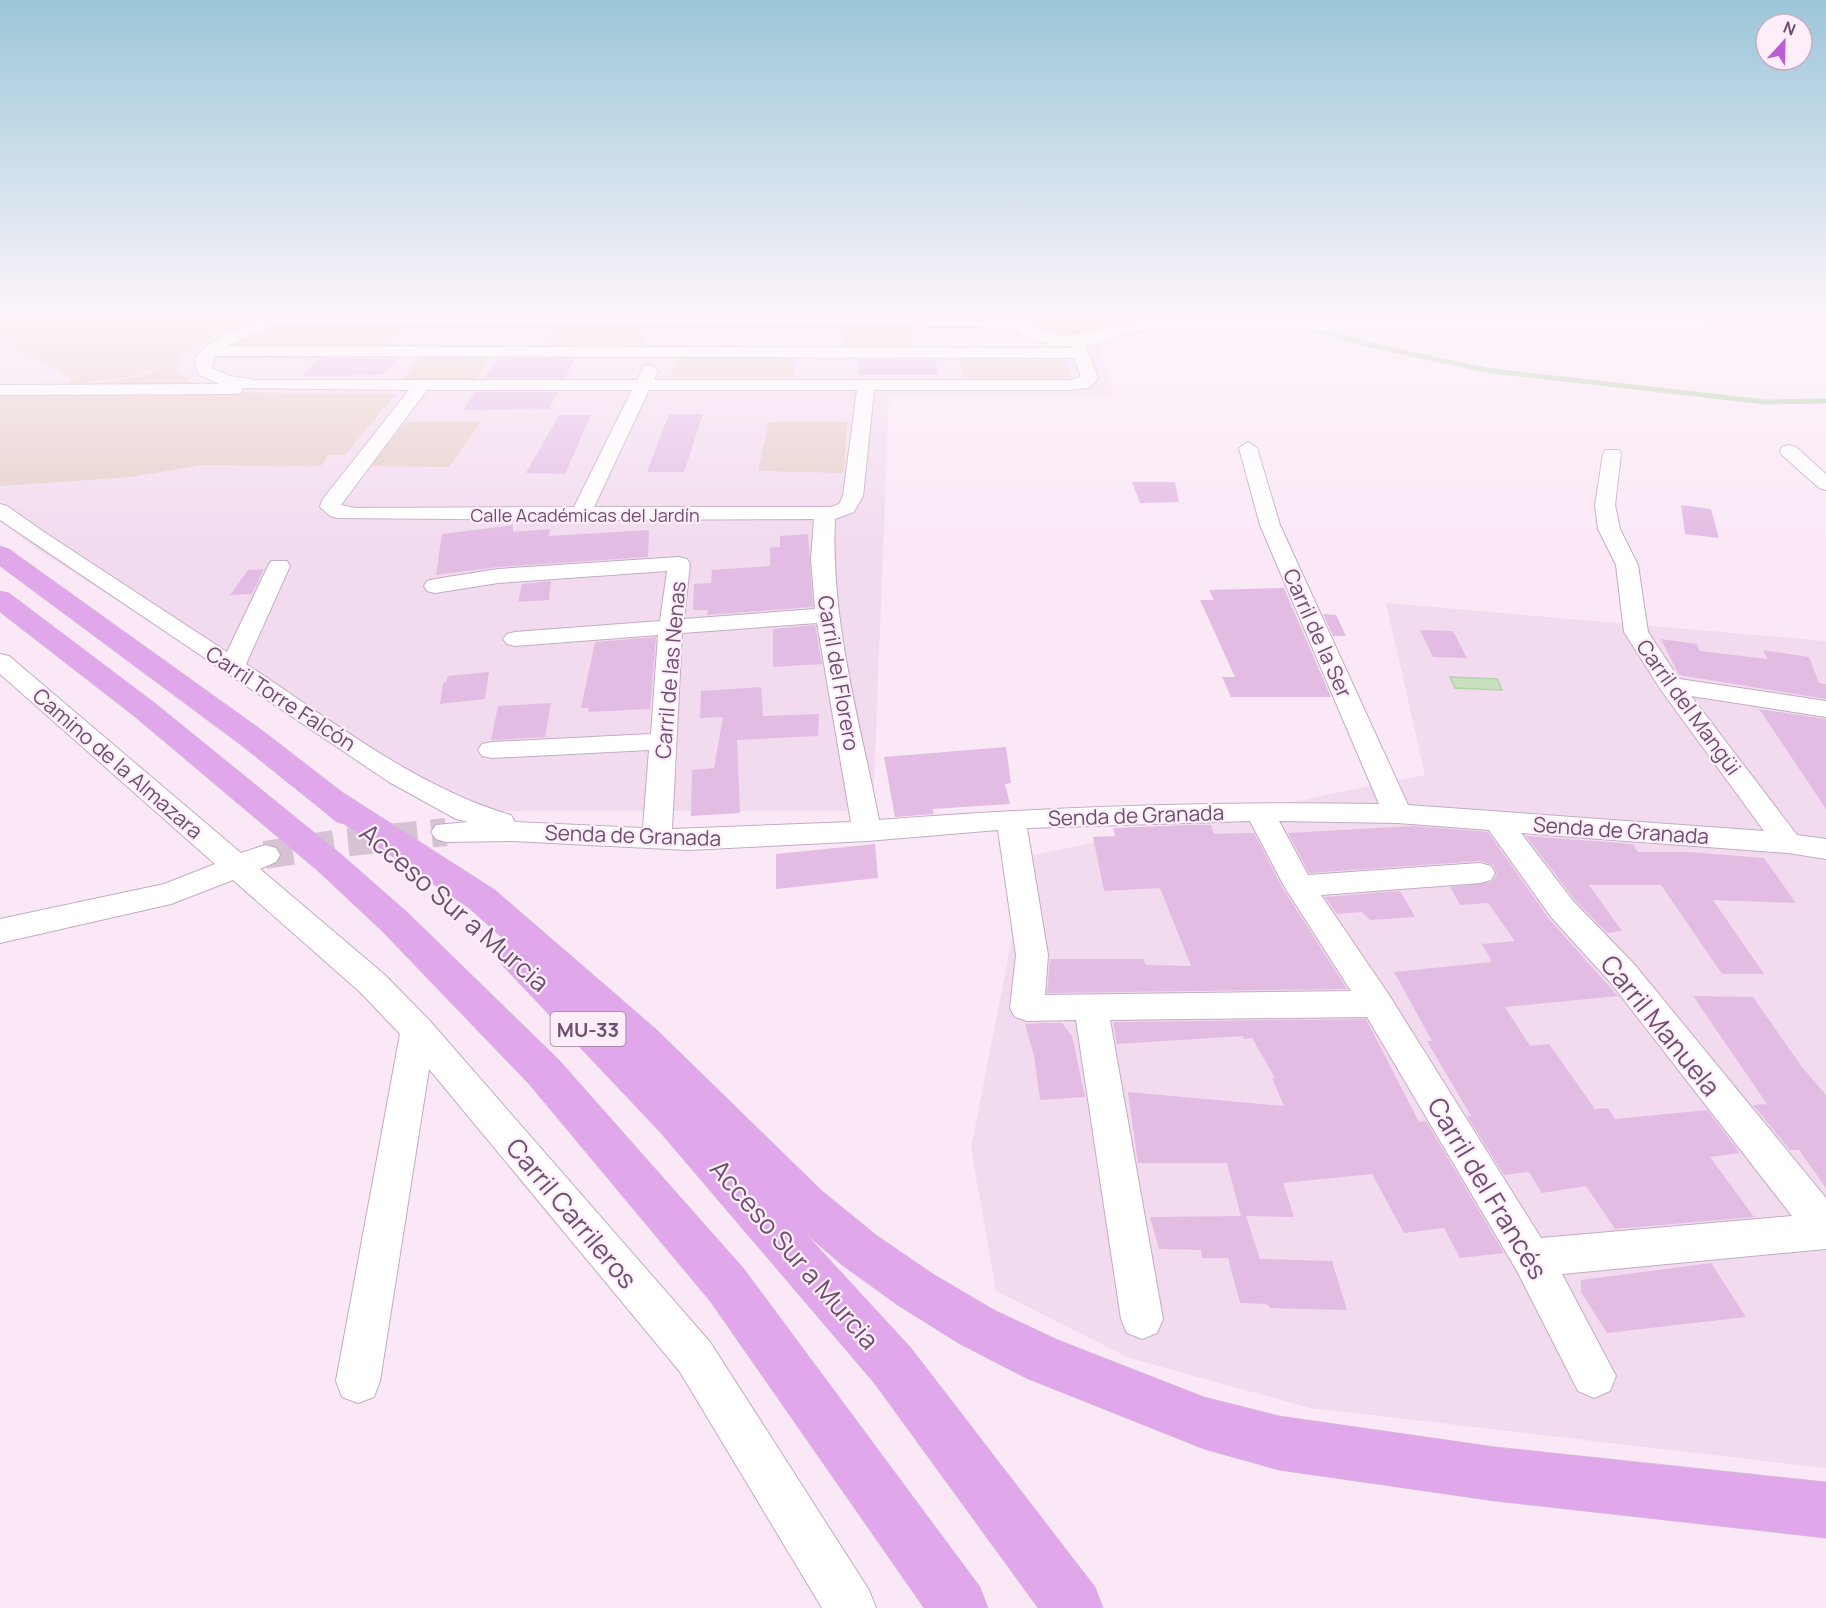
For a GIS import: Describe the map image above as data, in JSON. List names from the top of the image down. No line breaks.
{"streets":{"highway":["Acceso Sur a Murcia","MU-33"],"street":["Calle Académicas del Jardín","Carril de la Ser","Carril de las Nenas","Carril del Florero","Carril Torre Falcón","Carril del Mangüi","Camino de la Almazara","Senda de Granada","Carril Manuela","Carril del Francés","Carril Carrileros"]},"crossings":[["Calle Académicas del Jardín","Carril del Florero"],["Carril de la Ser","Senda de Granada"],["Carril de las Nenas","Senda de Granada"],["Carril del Florero","Senda de Granada"],["Carril Torre Falcón","Senda de Granada"],["Carril del Mangüi","Senda de Granada"],["Camino de la Almazara","Carril Carrileros"],["Senda de Granada","Carril Manuela"],["Senda de Granada","Carril del Francés"]],"north":"top"}
